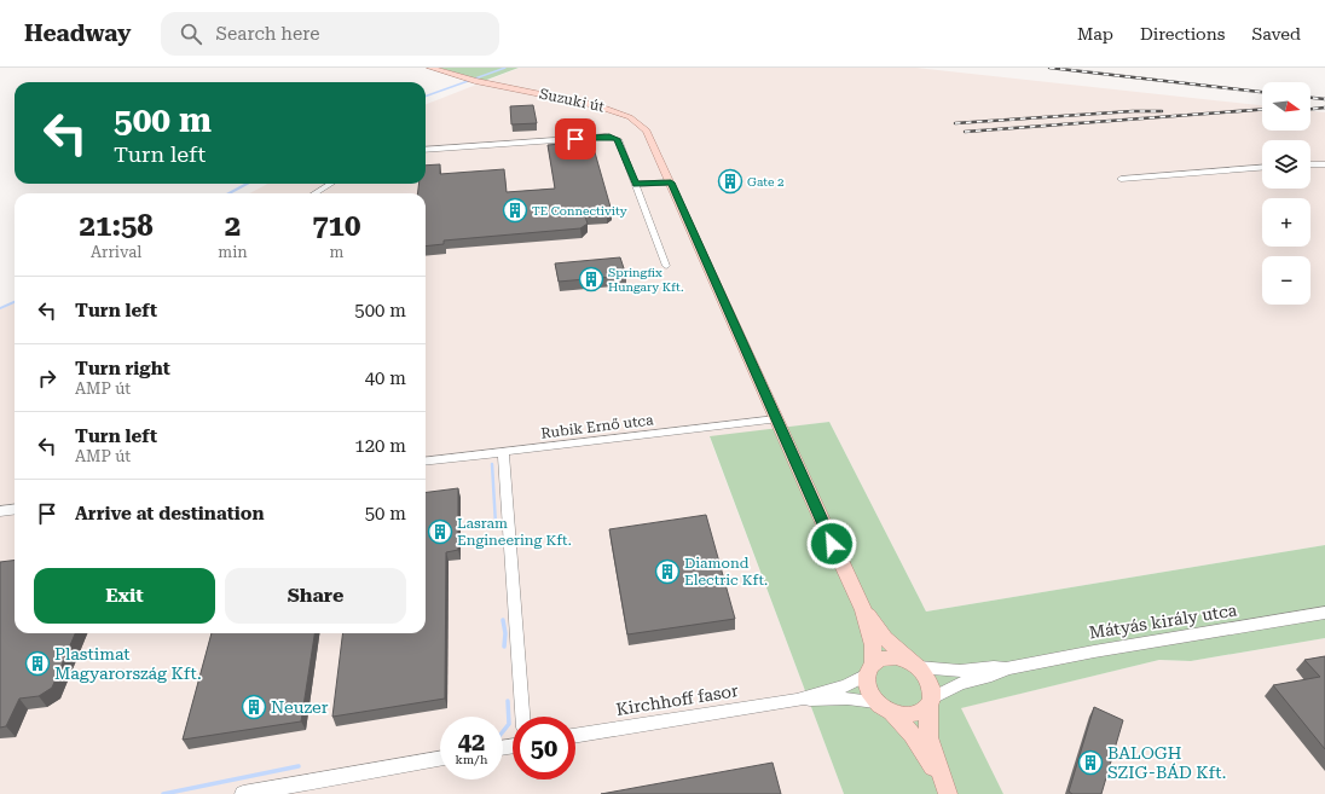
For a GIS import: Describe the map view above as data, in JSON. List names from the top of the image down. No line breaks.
{"streets":{"main road":["Suzuki út"],"street":["Rubik Ernő utca","Mátyás király utca","Kirchhoff fasor"]},"crossings":[["Suzuki út","Rubik Ernő utca"],["Mátyás király utca","Kirchhoff fasor"]],"places":{"building":["Gate 2","TE Connectivity","Springfix Hungary Kft.","Lasram Engineering Kft.","Diamond Electric Kft.","Plastimat Magyarország Kft.","Neuzer","BALOGH SZIG-BÁD Kft."]},"north":"right","page":{"header":"Headway","search":"Search here","nav":["Map","Directions","Saved"],"map_buttons":["+","−"],"turn":["500 m","Turn left"],"eta":["21:58","Arrival","2","min","710","m"],"list":[{"name":"Turn left","value":"500 m"},{"name":"Turn right","note":"AMP út","value":"40 m"},{"name":"Turn left","note":"AMP út","value":"120 m"},{"name":"Arrive at destination","value":"50 m"}],"buttons":["Exit","Share"],"speed":"42 km/h","limit":"50"}}
